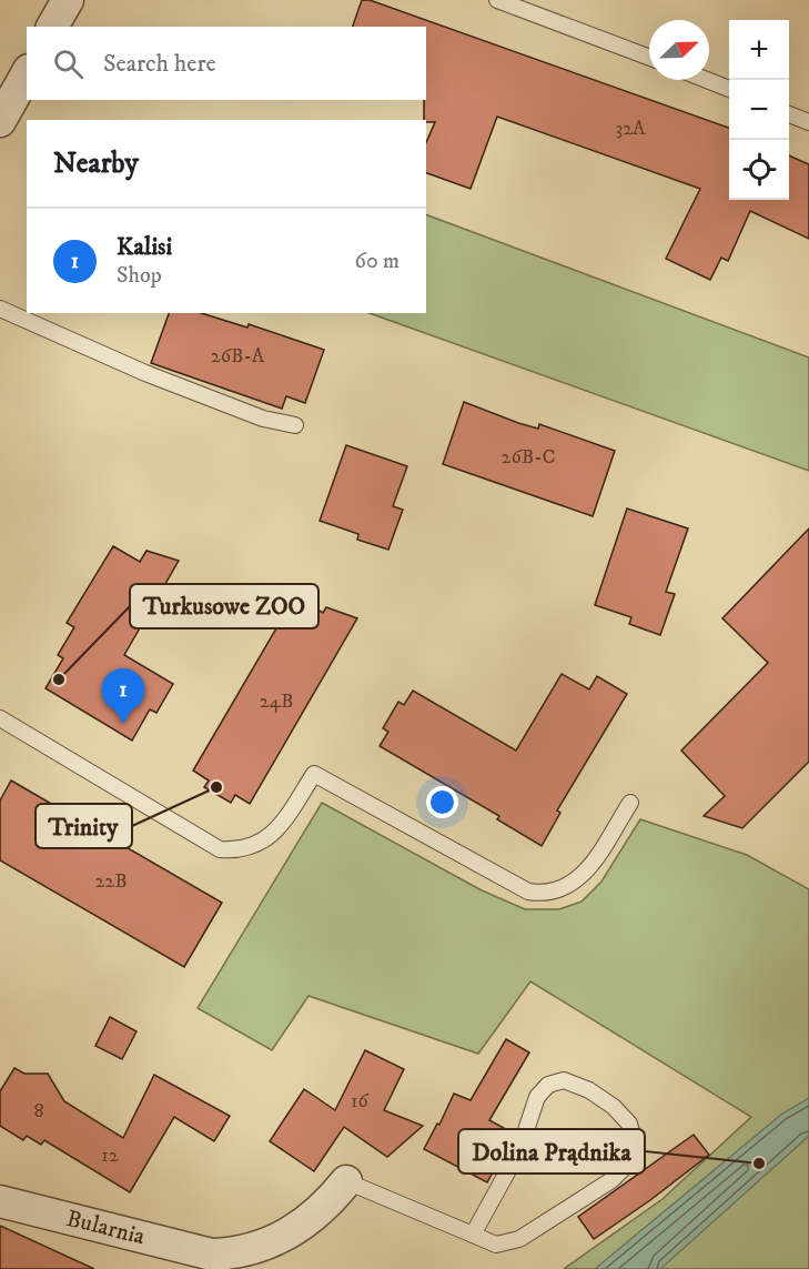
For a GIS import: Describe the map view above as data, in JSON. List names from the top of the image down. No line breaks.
{"streets":{"street":["Bularnia"]},"places":["Turkusowe ZOO","Trinity","Dolina Prądnika"],"house_numbers":["32A","26B-A","26B-C","24B","22B","16","8","12"],"north":"top right","page":{"map_buttons":["+","−"],"search":"Search here","heading":"Nearby","list":[{"mark":"1","name":"Kalisi","note":"Shop","value":"60 m"}],"pins":"1"}}
